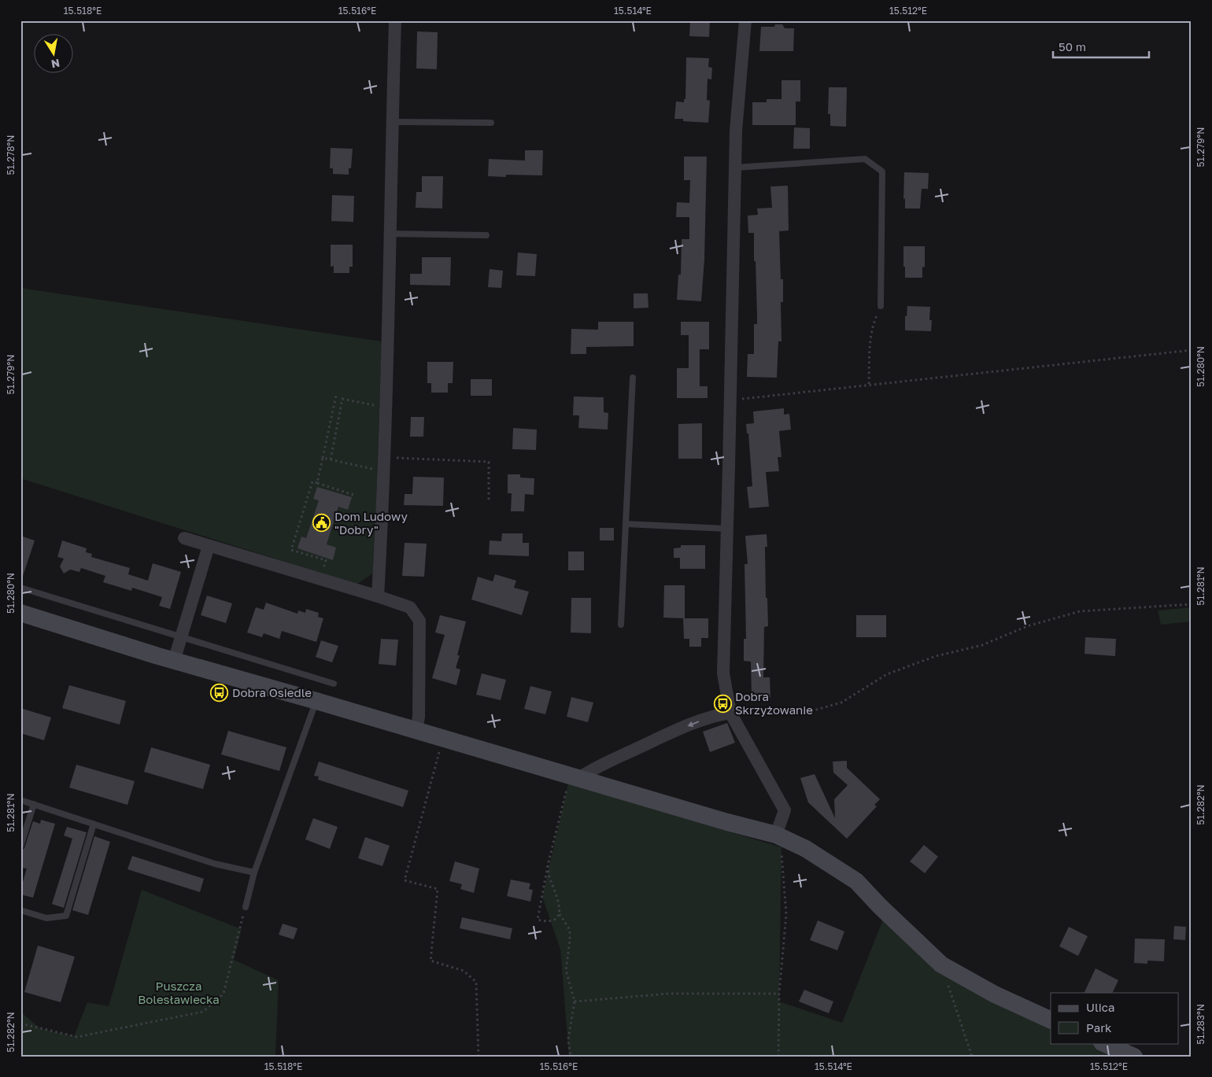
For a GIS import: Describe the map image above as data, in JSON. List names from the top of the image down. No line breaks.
{"parks":["Puszcza Bolesławiecka"],"places":{"public building":["Dom Ludowy \"Dobry\""],"bus stop":["Dobra Osiedle","Dobra Skrzyżowanie"]},"legend":["Ulica","Park"],"scale_bar":"50 m","north":"bottom","coordinates":["15.518°E","15.516°E","15.514°E","15.512°E","51.279°N","51.278°N","51.280°N","51.281°N","51.282°N","51.283°N"]}
